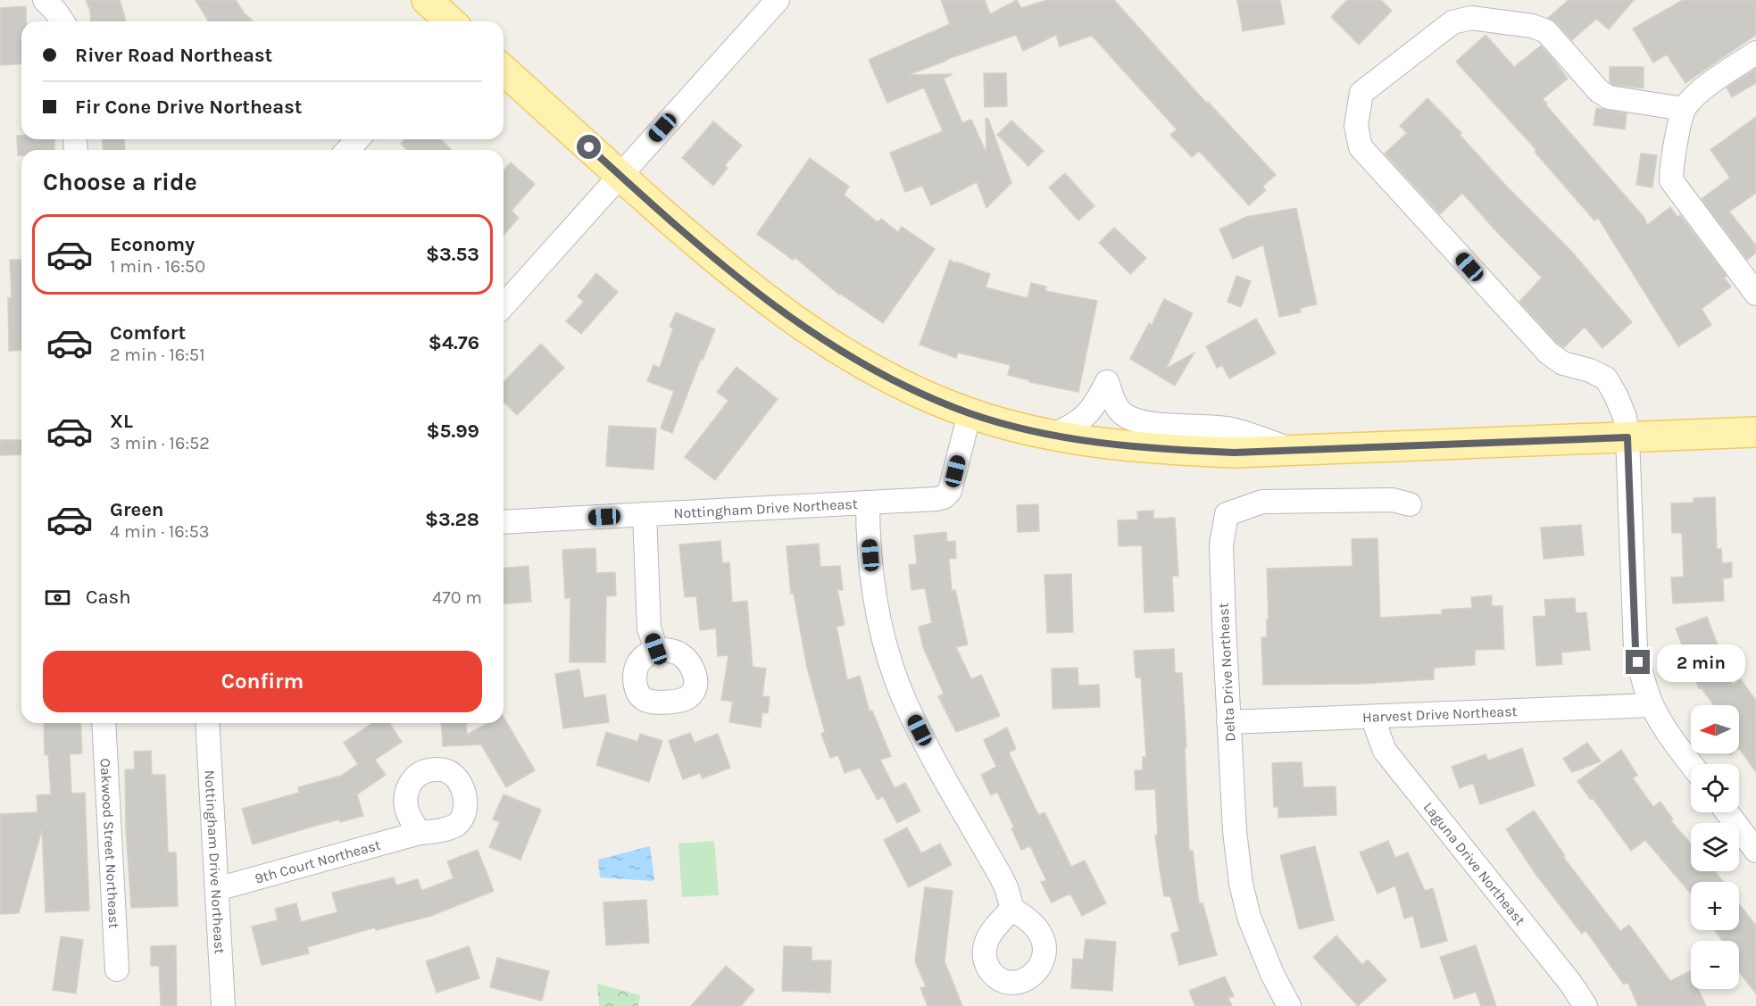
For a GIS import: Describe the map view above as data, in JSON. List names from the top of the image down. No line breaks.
{"streets":{"street":["Nottingham Drive Northeast","Delta Drive Northeast","Harvest Drive Northeast","Oakwood Street Northeast","9th Court Northeast","Laguna Drive Northeast"]},"crossings":[["Nottingham Drive Northeast","9th Court Northeast"],["Delta Drive Northeast","Harvest Drive Northeast"],["Harvest Drive Northeast","Laguna Drive Northeast"]],"north":"left","page":{"banner":["River Road Northeast","Fir Cone Drive Northeast"],"heading":"Choose a ride","list":[{"name":"Economy","note":"1 min · 16:50","value":"$3.53"},{"name":"Comfort","note":"2 min · 16:51","value":"$4.76"},{"name":"XL","note":"3 min · 16:52","value":"$5.99"},{"name":"Green","note":"4 min · 16:53","value":"$3.28"}],"pay":["Cash","470 m"],"buttons":"Confirm","bubble":"2 min","map_buttons":["+","−"]}}
